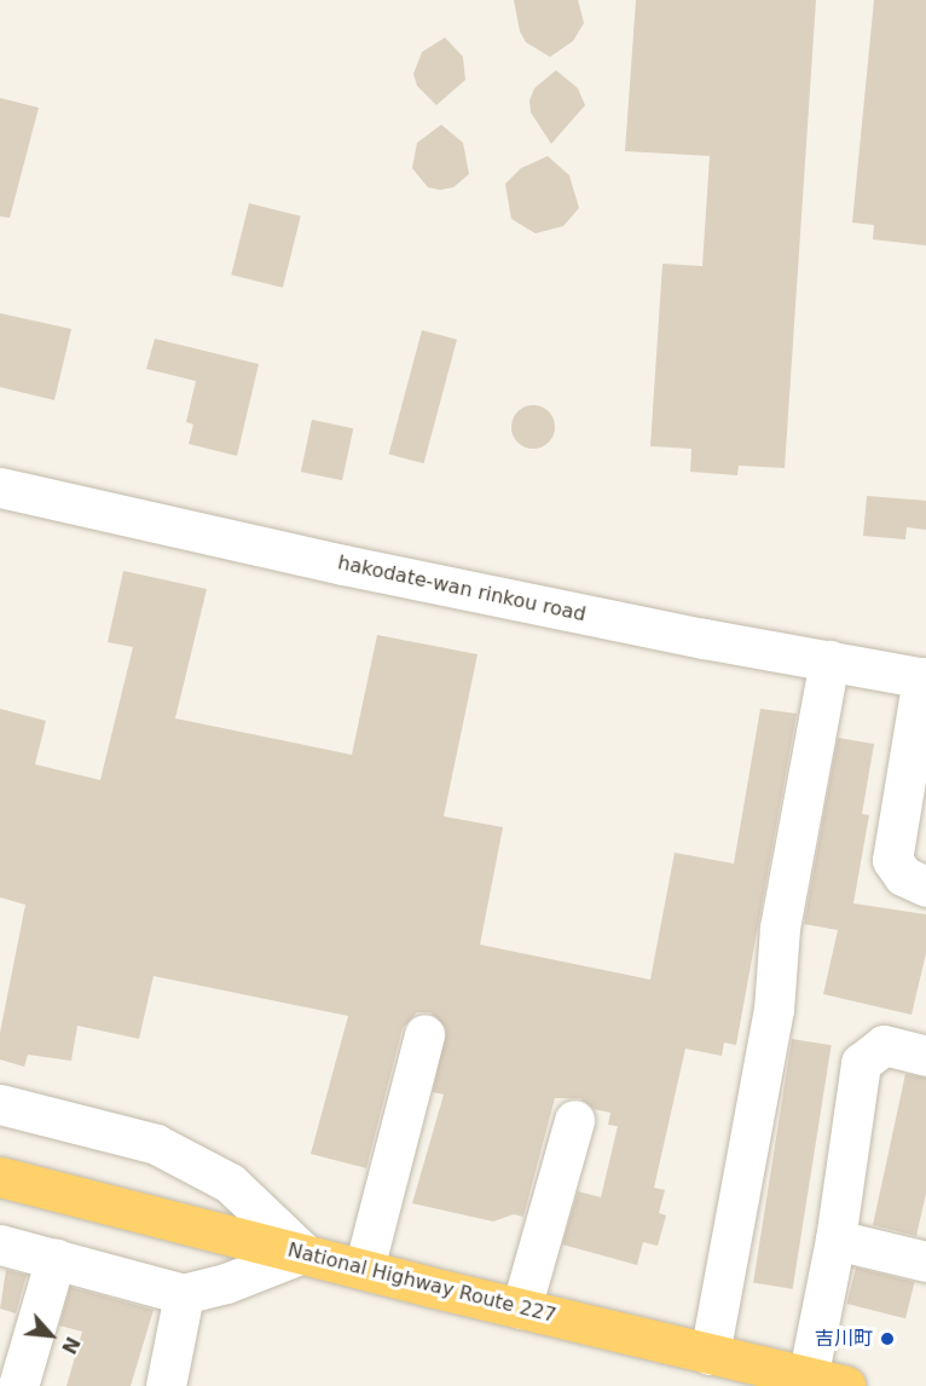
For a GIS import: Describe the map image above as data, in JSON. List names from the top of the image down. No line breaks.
{"streets":{"highway":["National Highway Route 227"],"street":["hakodate-wan rinkou road"]},"places":["吉川町"],"north":"bottom right"}
